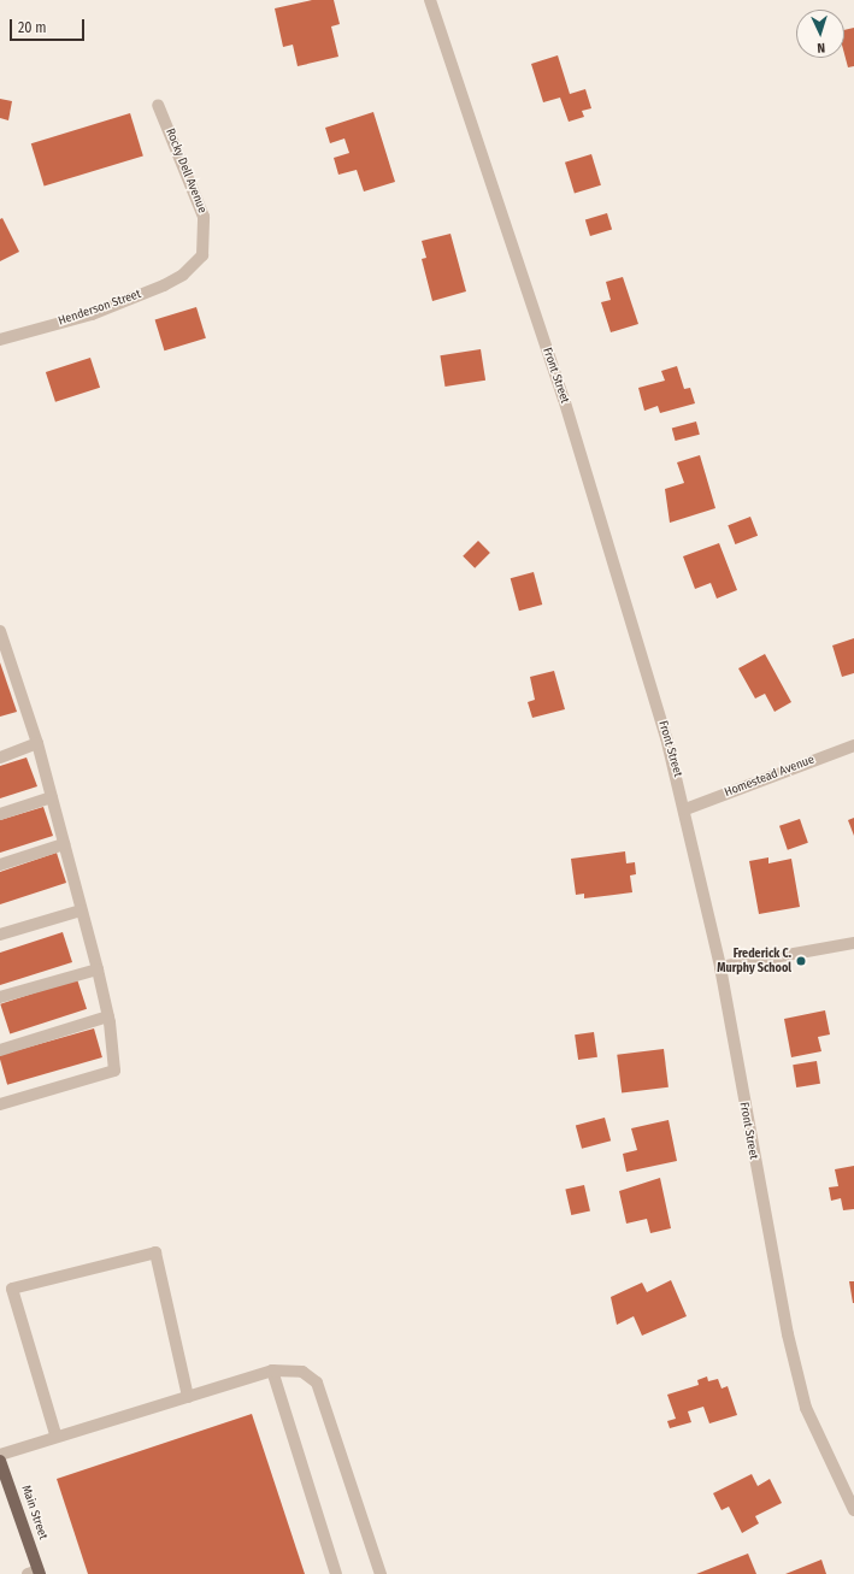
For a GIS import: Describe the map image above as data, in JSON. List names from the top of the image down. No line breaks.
{"streets":{"main road":["Main Street"],"street":["Rocky Dell Avenue","Henderson Street","Front Street","Homestead Avenue"]},"crossings":[["Rocky Dell Avenue","Henderson Street"],["Front Street","Homestead Avenue"]],"places":["Frederick C. Murphy School"],"scale_bar":"20 m","north":"bottom"}
